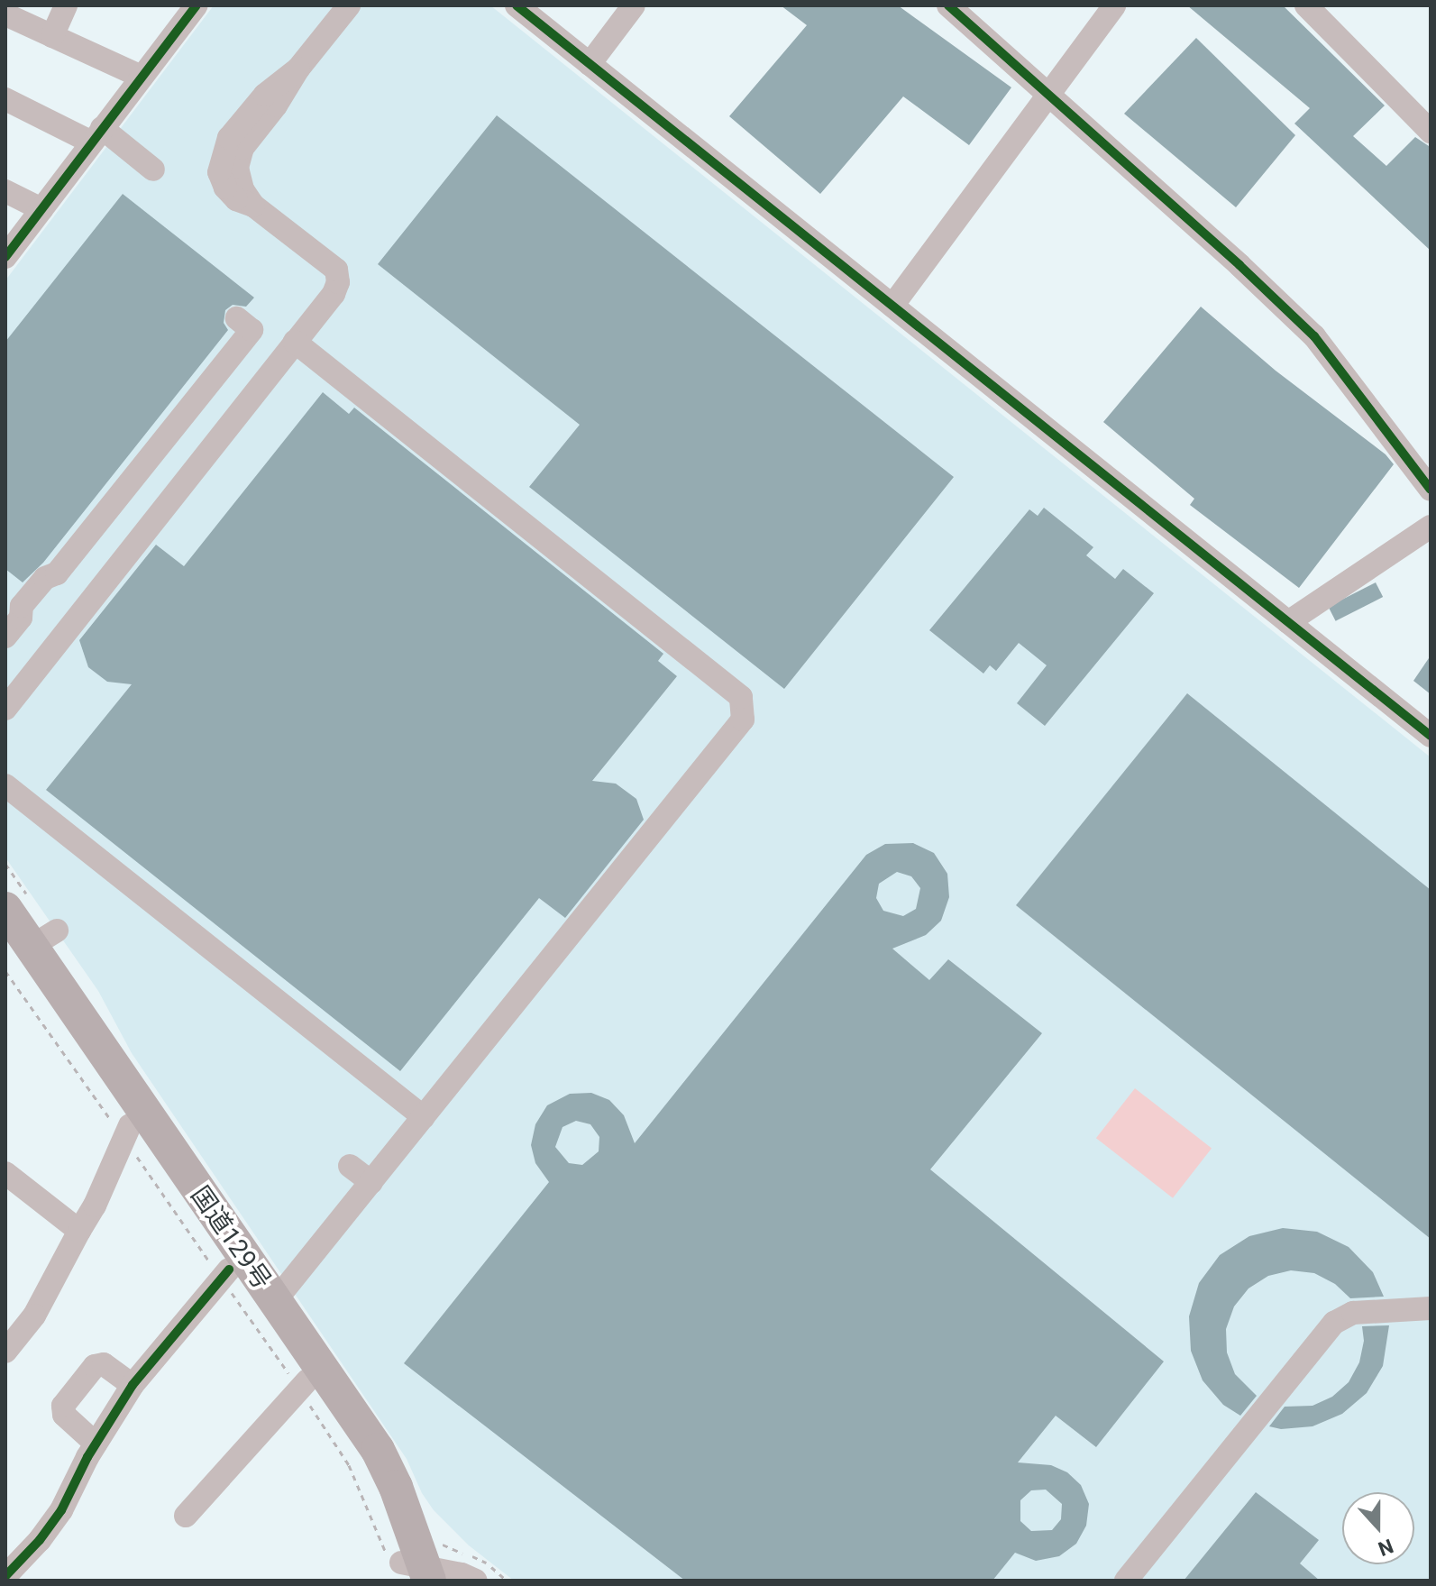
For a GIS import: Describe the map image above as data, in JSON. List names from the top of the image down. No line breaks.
{"streets":{"highway":["国道129号"]},"north":"bottom"}
